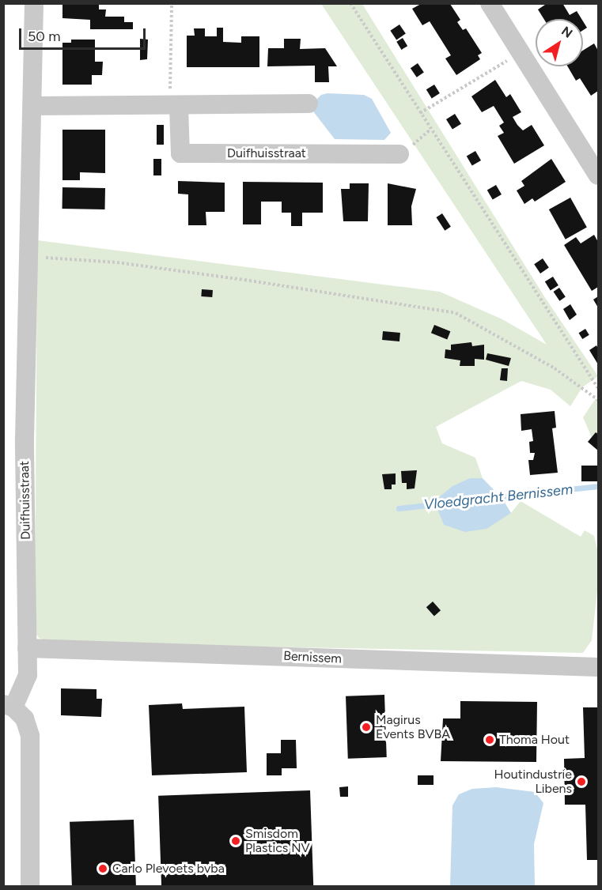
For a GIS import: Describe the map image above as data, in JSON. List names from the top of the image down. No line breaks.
{"streets":{"street":["Duifhuisstraat","Bernissem"]},"crossings":[["Duifhuisstraat","Bernissem"]],"water":["Vloedgracht Bernissem"],"places":["Magirus Events BVBA","Thoma Hout","Houtindustrie Libens","Smisdom Plastics NV","Carlo Plevoets bvba"],"scale_bar":"50 m","north":"top right"}
